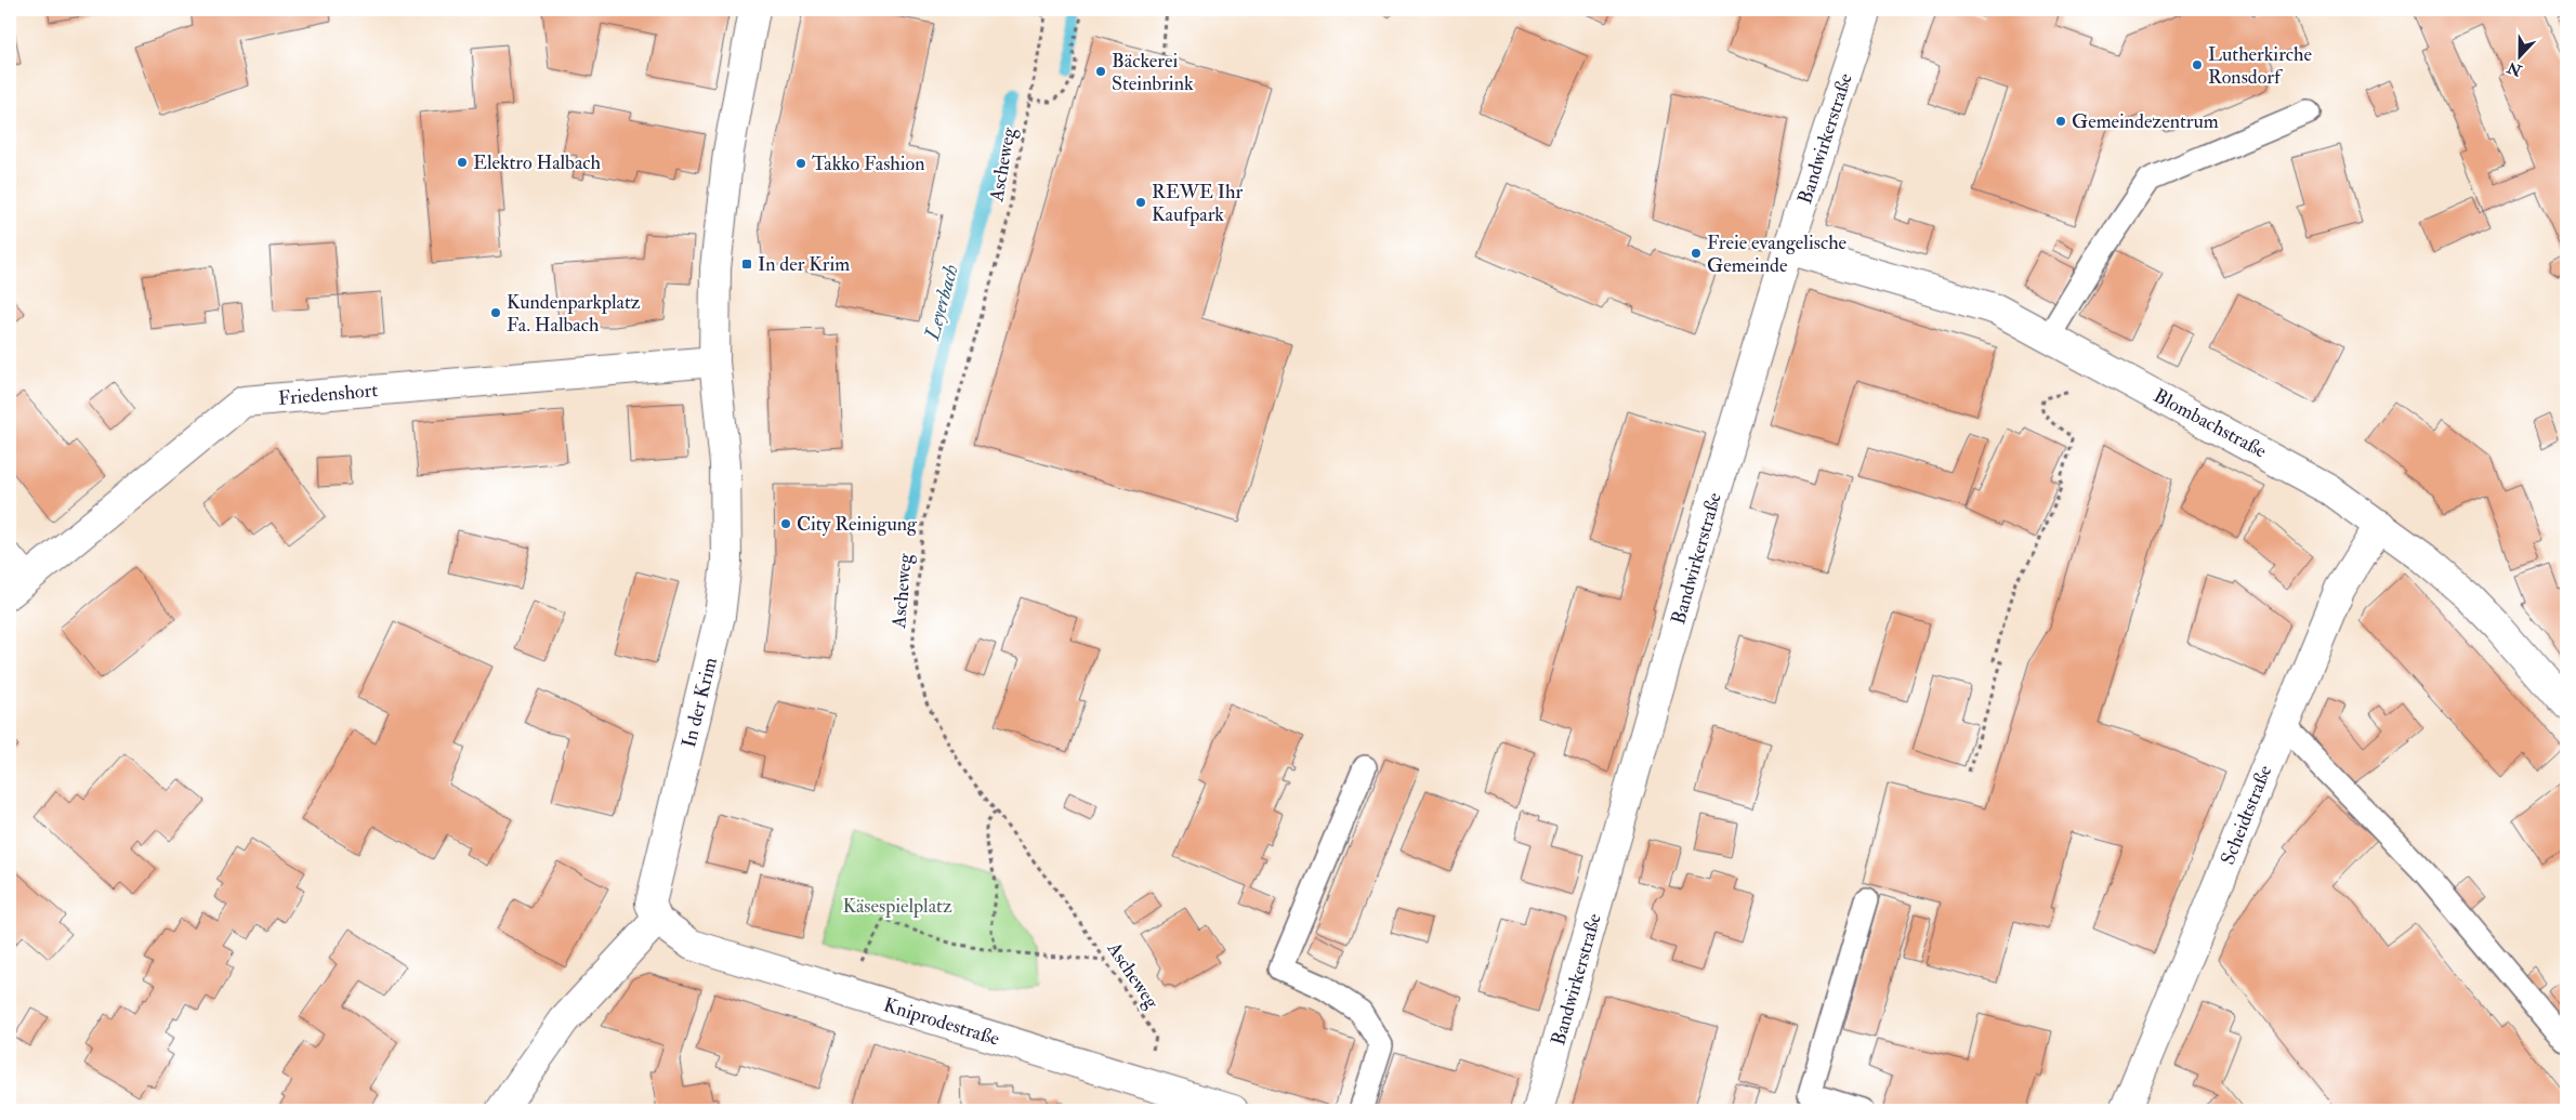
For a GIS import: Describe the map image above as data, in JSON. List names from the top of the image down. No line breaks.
{"streets":{"street":["Bandwirkerstraße","Friedenshort","Blombachstraße","In der Krim","Scheidtstraße","Kniprodestraße"],"path":["Ascheweg"]},"crossings":[["Bandwirkerstraße","Blombachstraße"],["Ascheweg","Kniprodestraße"],["Friedenshort","In der Krim"],["Blombachstraße","Scheidtstraße"],["In der Krim","Kniprodestraße"]],"water":["Leyerbach"],"parks":["Käsespielplatz"],"places":{"other":["Lutherkirche Ronsdorf","Bäckerei Steinbrink","Gemeindezentrum","Elektro Halbach","Takko Fashion","REWE Ihr Kaufpark","Freie evangelische Gemeinde","Kundenparkplatz Fa. Halbach","City Reinigung"],"transit":["In der Krim"]},"north":"bottom"}
